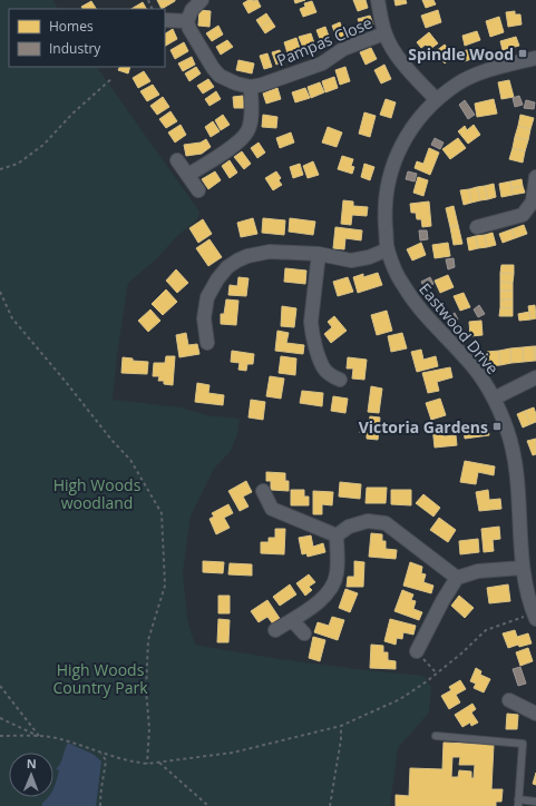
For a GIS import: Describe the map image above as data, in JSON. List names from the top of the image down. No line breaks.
{"streets":{"street":["Pampas Close","Eastwood Drive"]},"parks":["High Woods woodland","High Woods Country Park"],"places":{"transit":["Spindle Wood","Victoria Gardens"]},"legend":["Homes","Industry"],"north":"top"}
